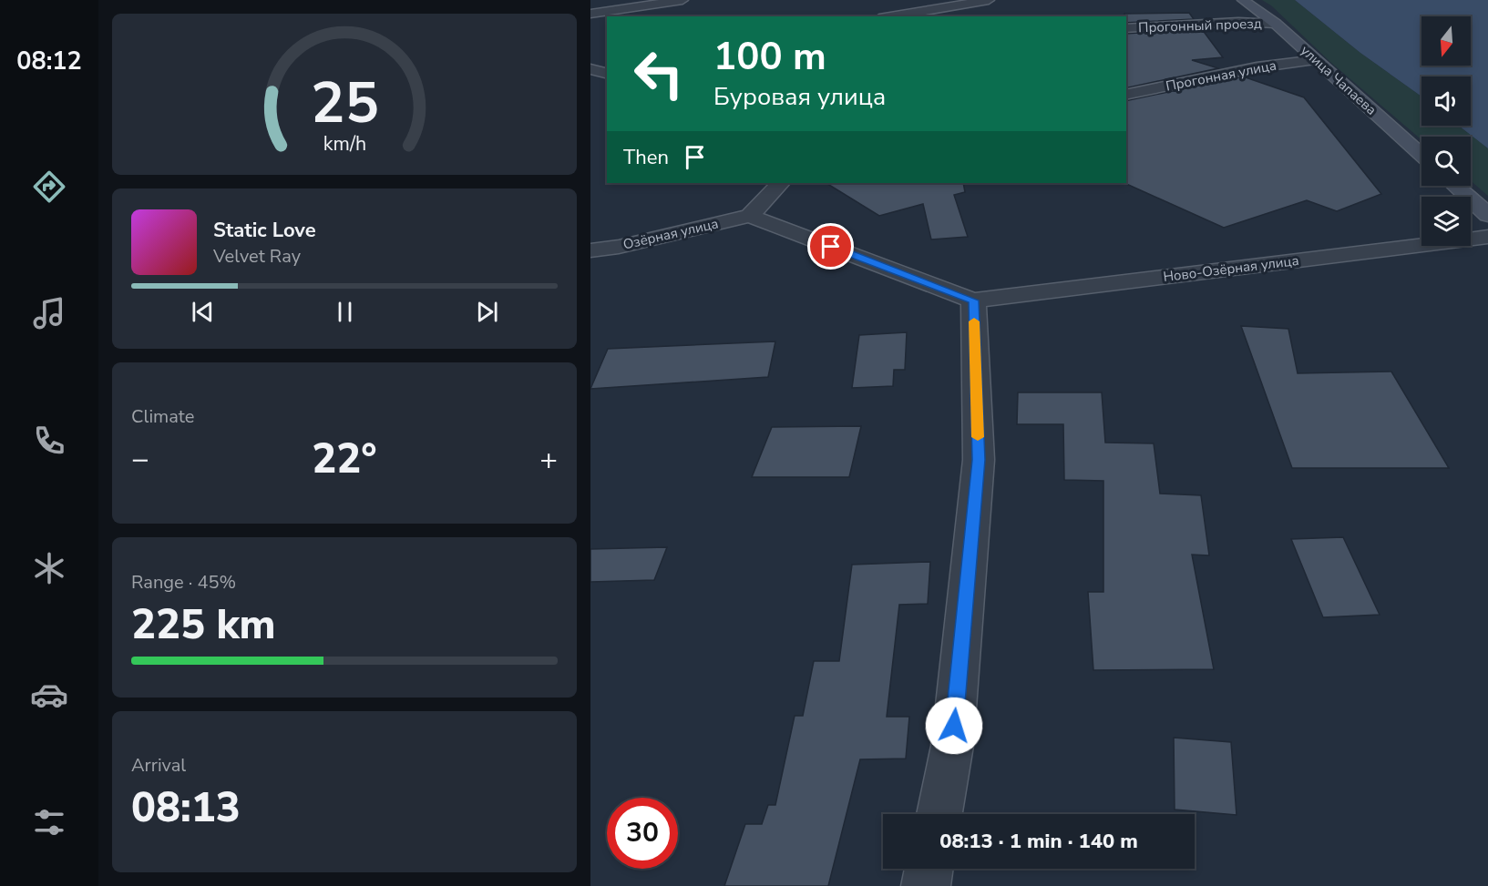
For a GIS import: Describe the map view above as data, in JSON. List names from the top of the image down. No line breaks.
{"streets":{"street":["Прогонный проезд","Прогонная улица","улица Чапаева","Озёрная улица","Ново-Озёрная улица"]},"crossings":[["Прогонный проезд","улица Чапаева"],["Прогонная улица","улица Чапаева"]],"north":"bottom","page":{"tabs":"08:12","turn":["100 m","Буровая улица"],"then":"Then","song":["Static Love","Velvet Ray"],"tile":["Climate",["Range · 45%","225 km"],["Arrival","08:13"]],"heat":["−","22°","+"],"limit":"30","trip":"08:13 · 1 min · 140 m","gauge":["25","km/h"]}}
